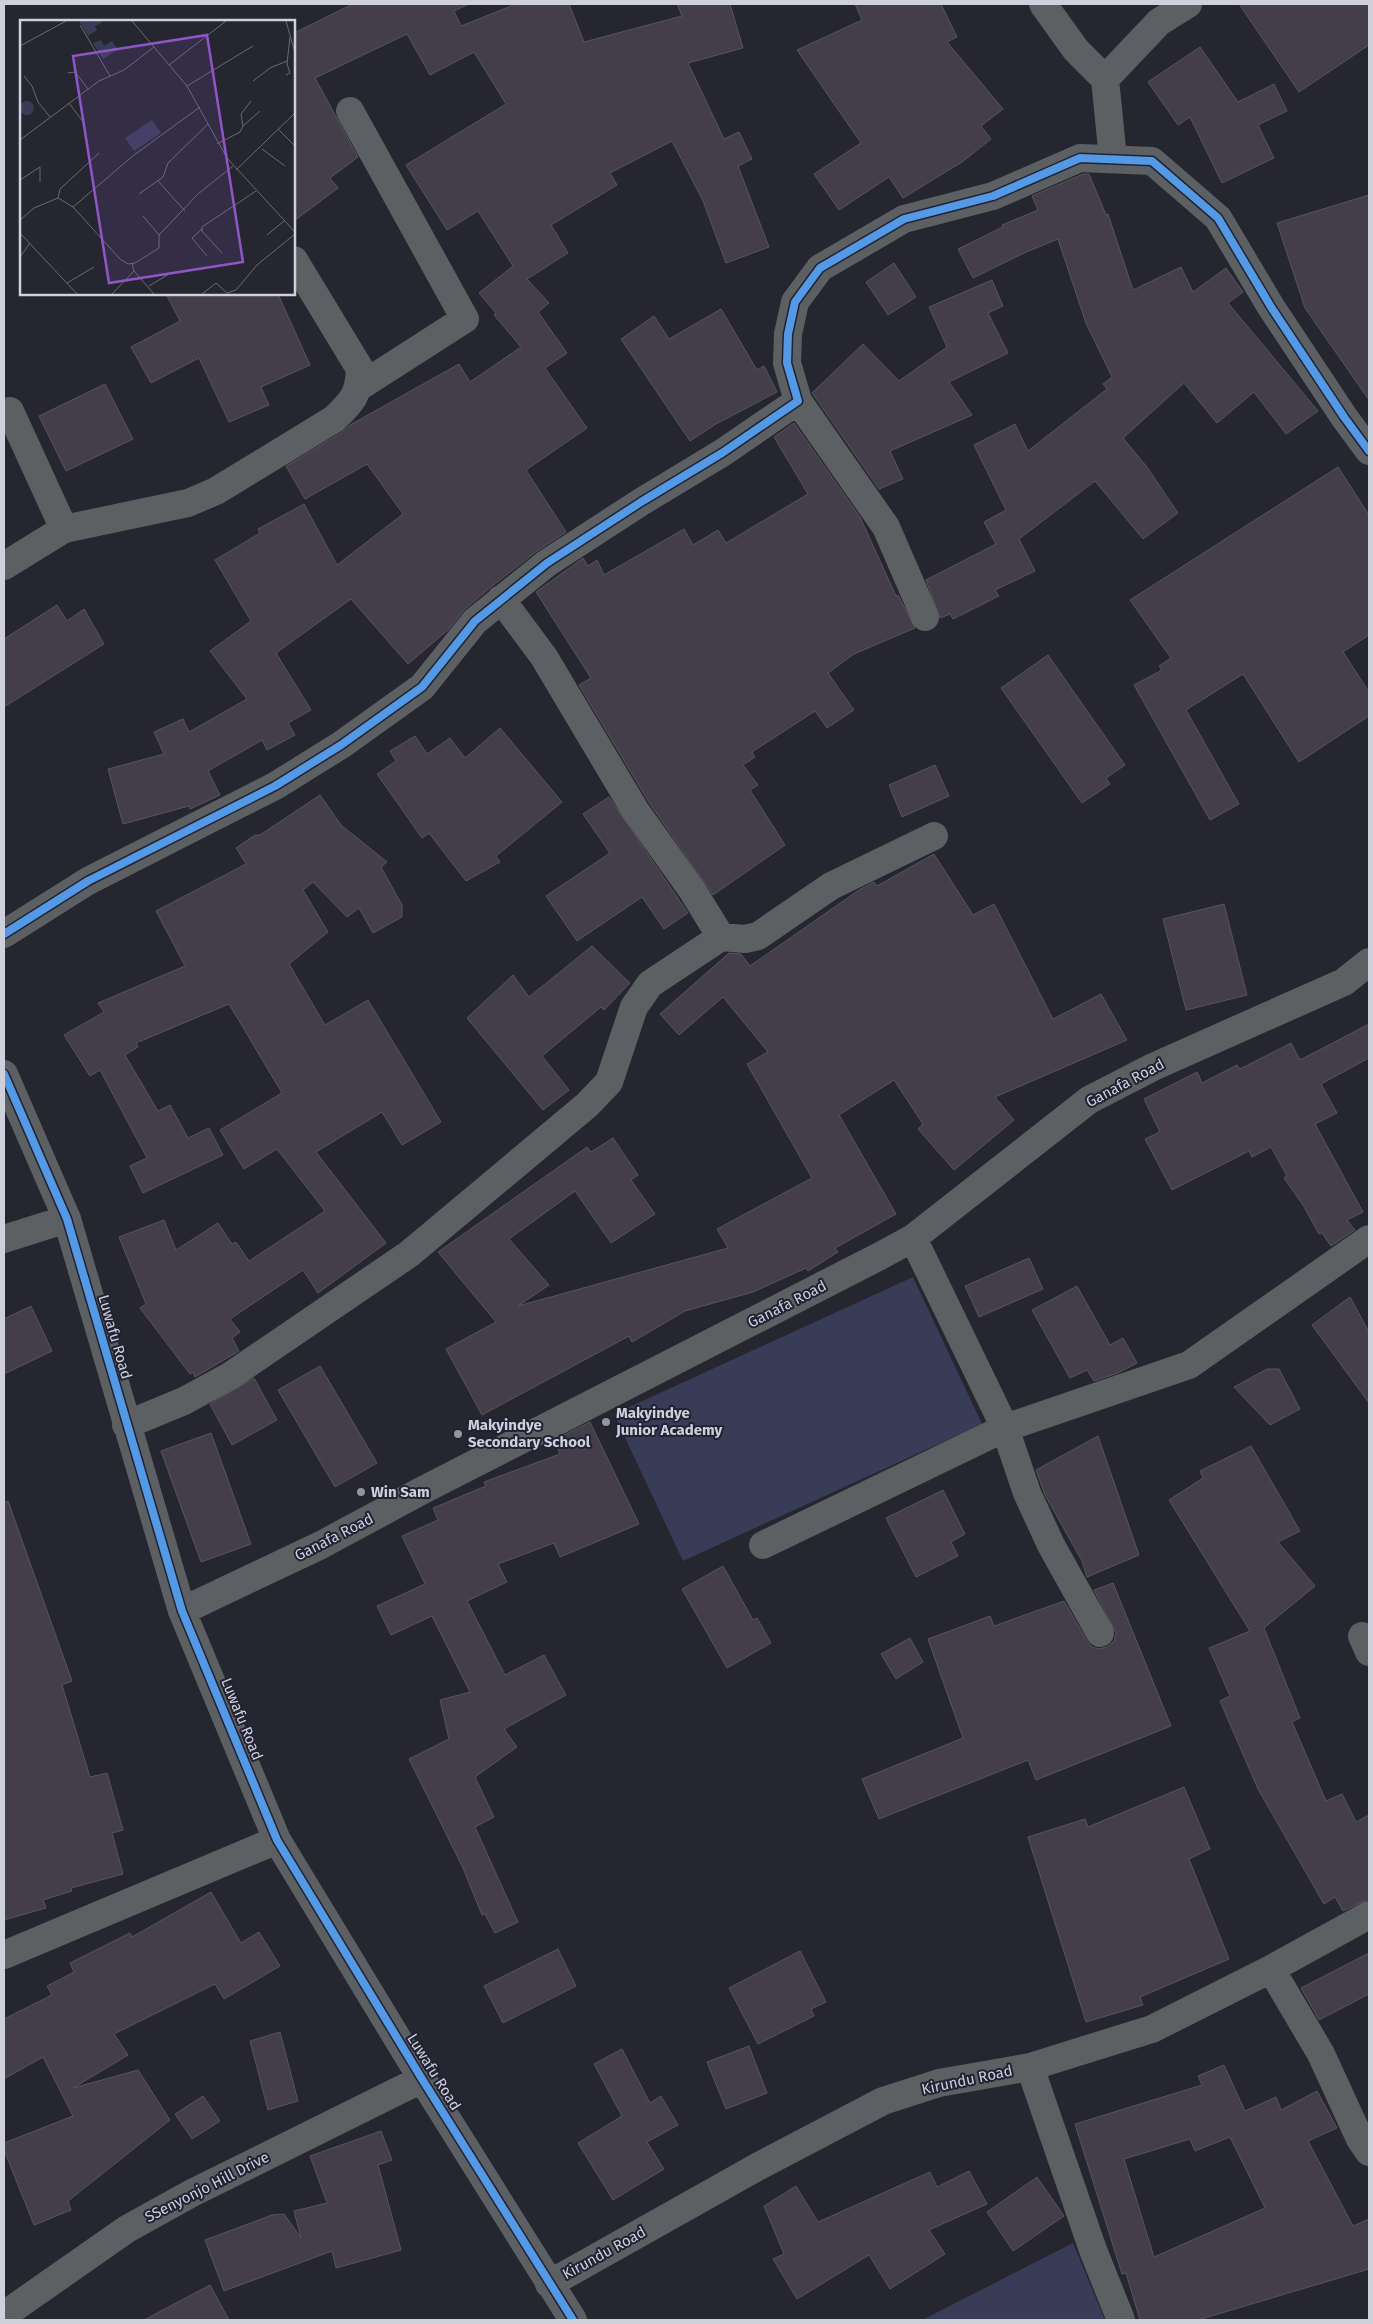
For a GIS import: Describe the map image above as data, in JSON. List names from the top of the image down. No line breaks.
{"streets":{"street":["Ganafa Road","Luwafu Road","Kirundu Road","SSenyonjo Hill Drive"]},"crossings":[["Ganafa Road","Luwafu Road"],["Luwafu Road","Kirundu Road"],["Luwafu Road","SSenyonjo Hill Drive"]],"places":["Makyindye Junior Academy","Makyindye Secondary School","Win Sam"]}
